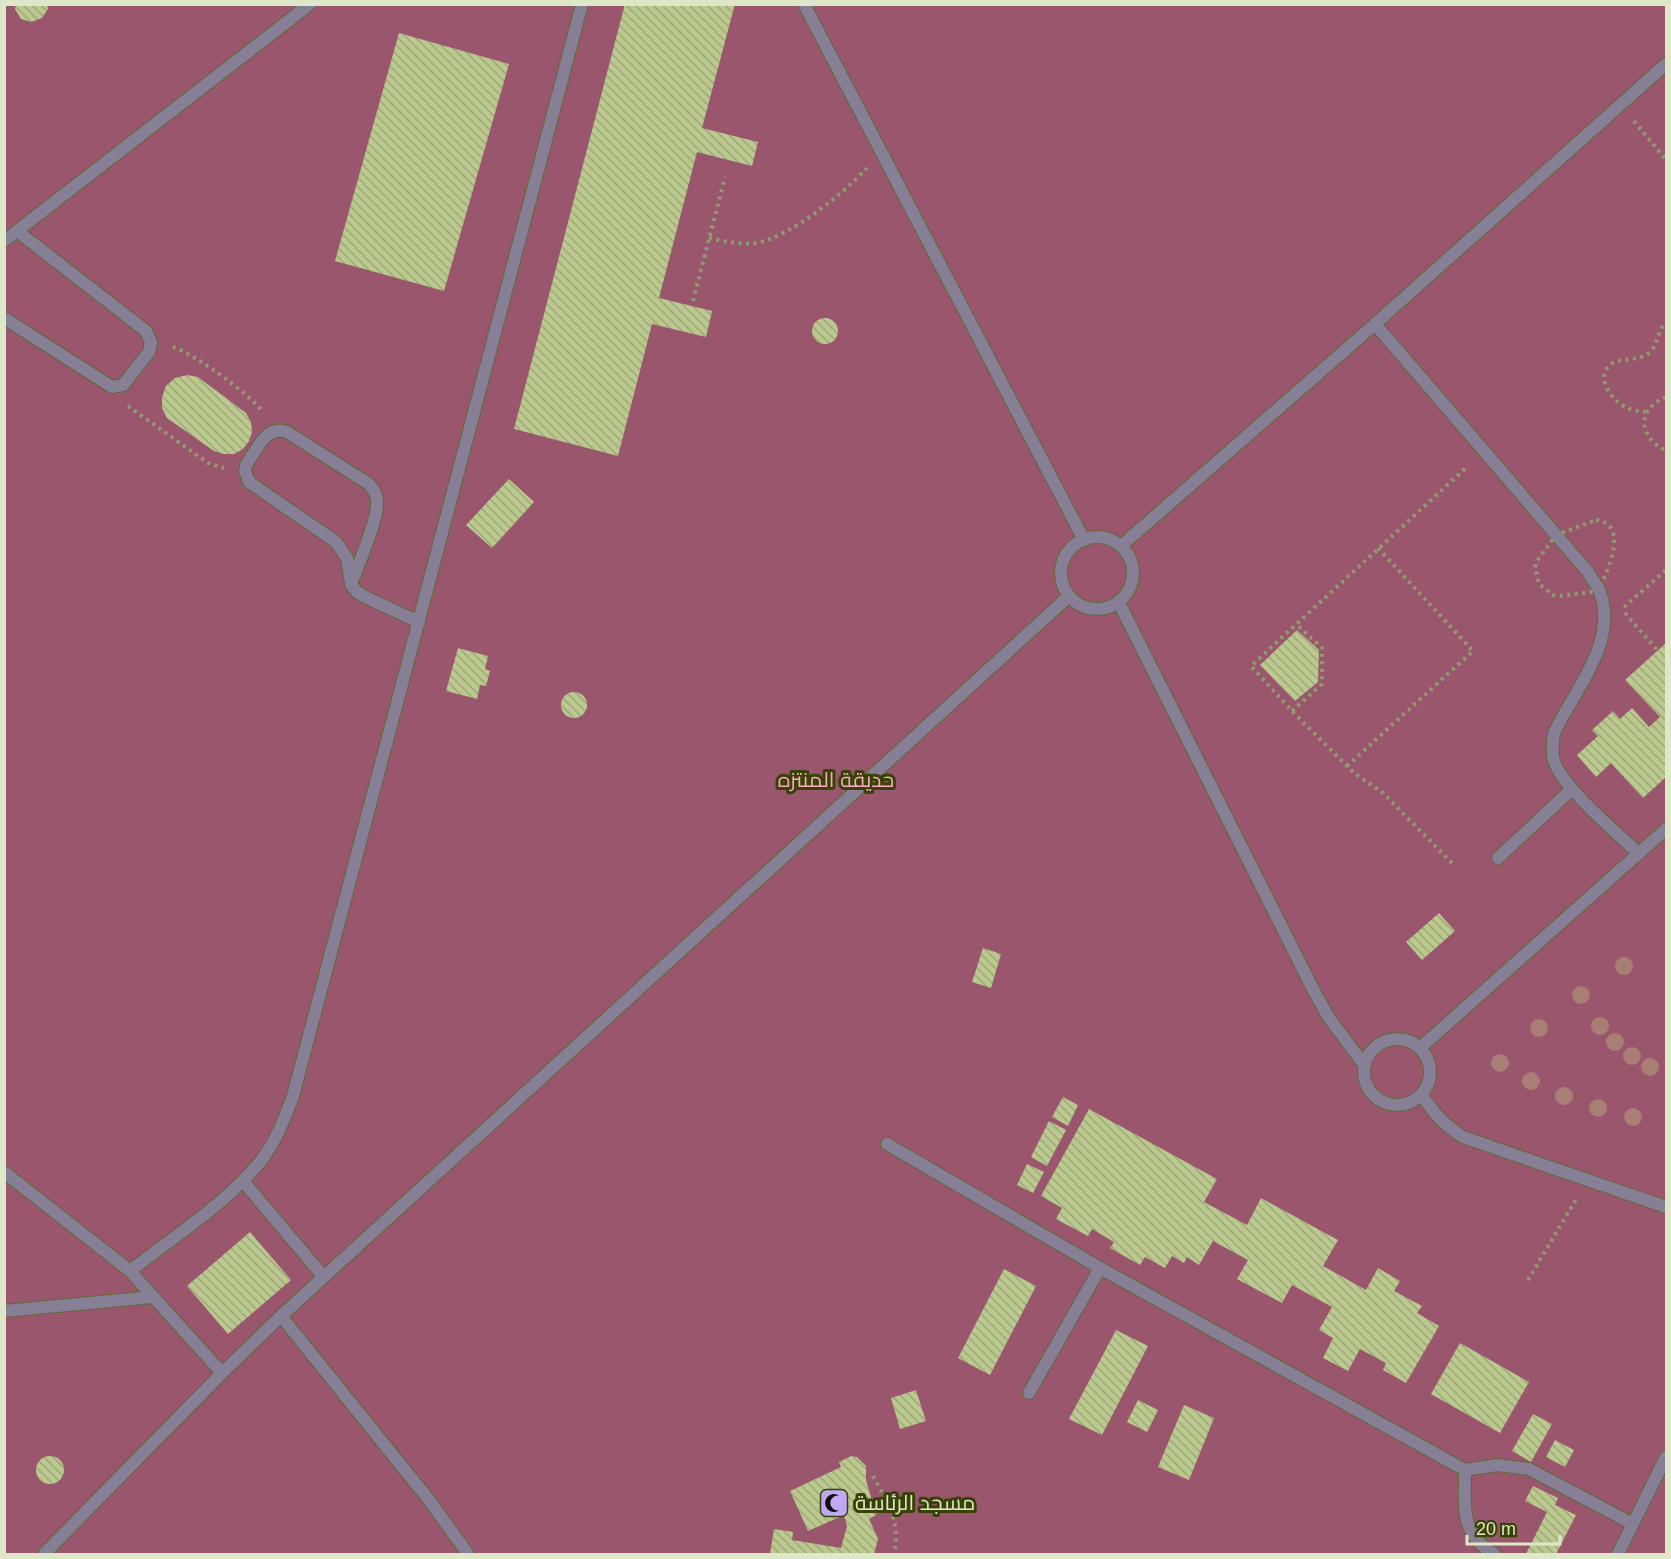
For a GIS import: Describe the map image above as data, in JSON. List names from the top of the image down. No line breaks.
{"parks":["حديقة المنتزه"],"places":{"mosque":["مسجد الرئاسة"]},"scale_bar":"20 m"}
